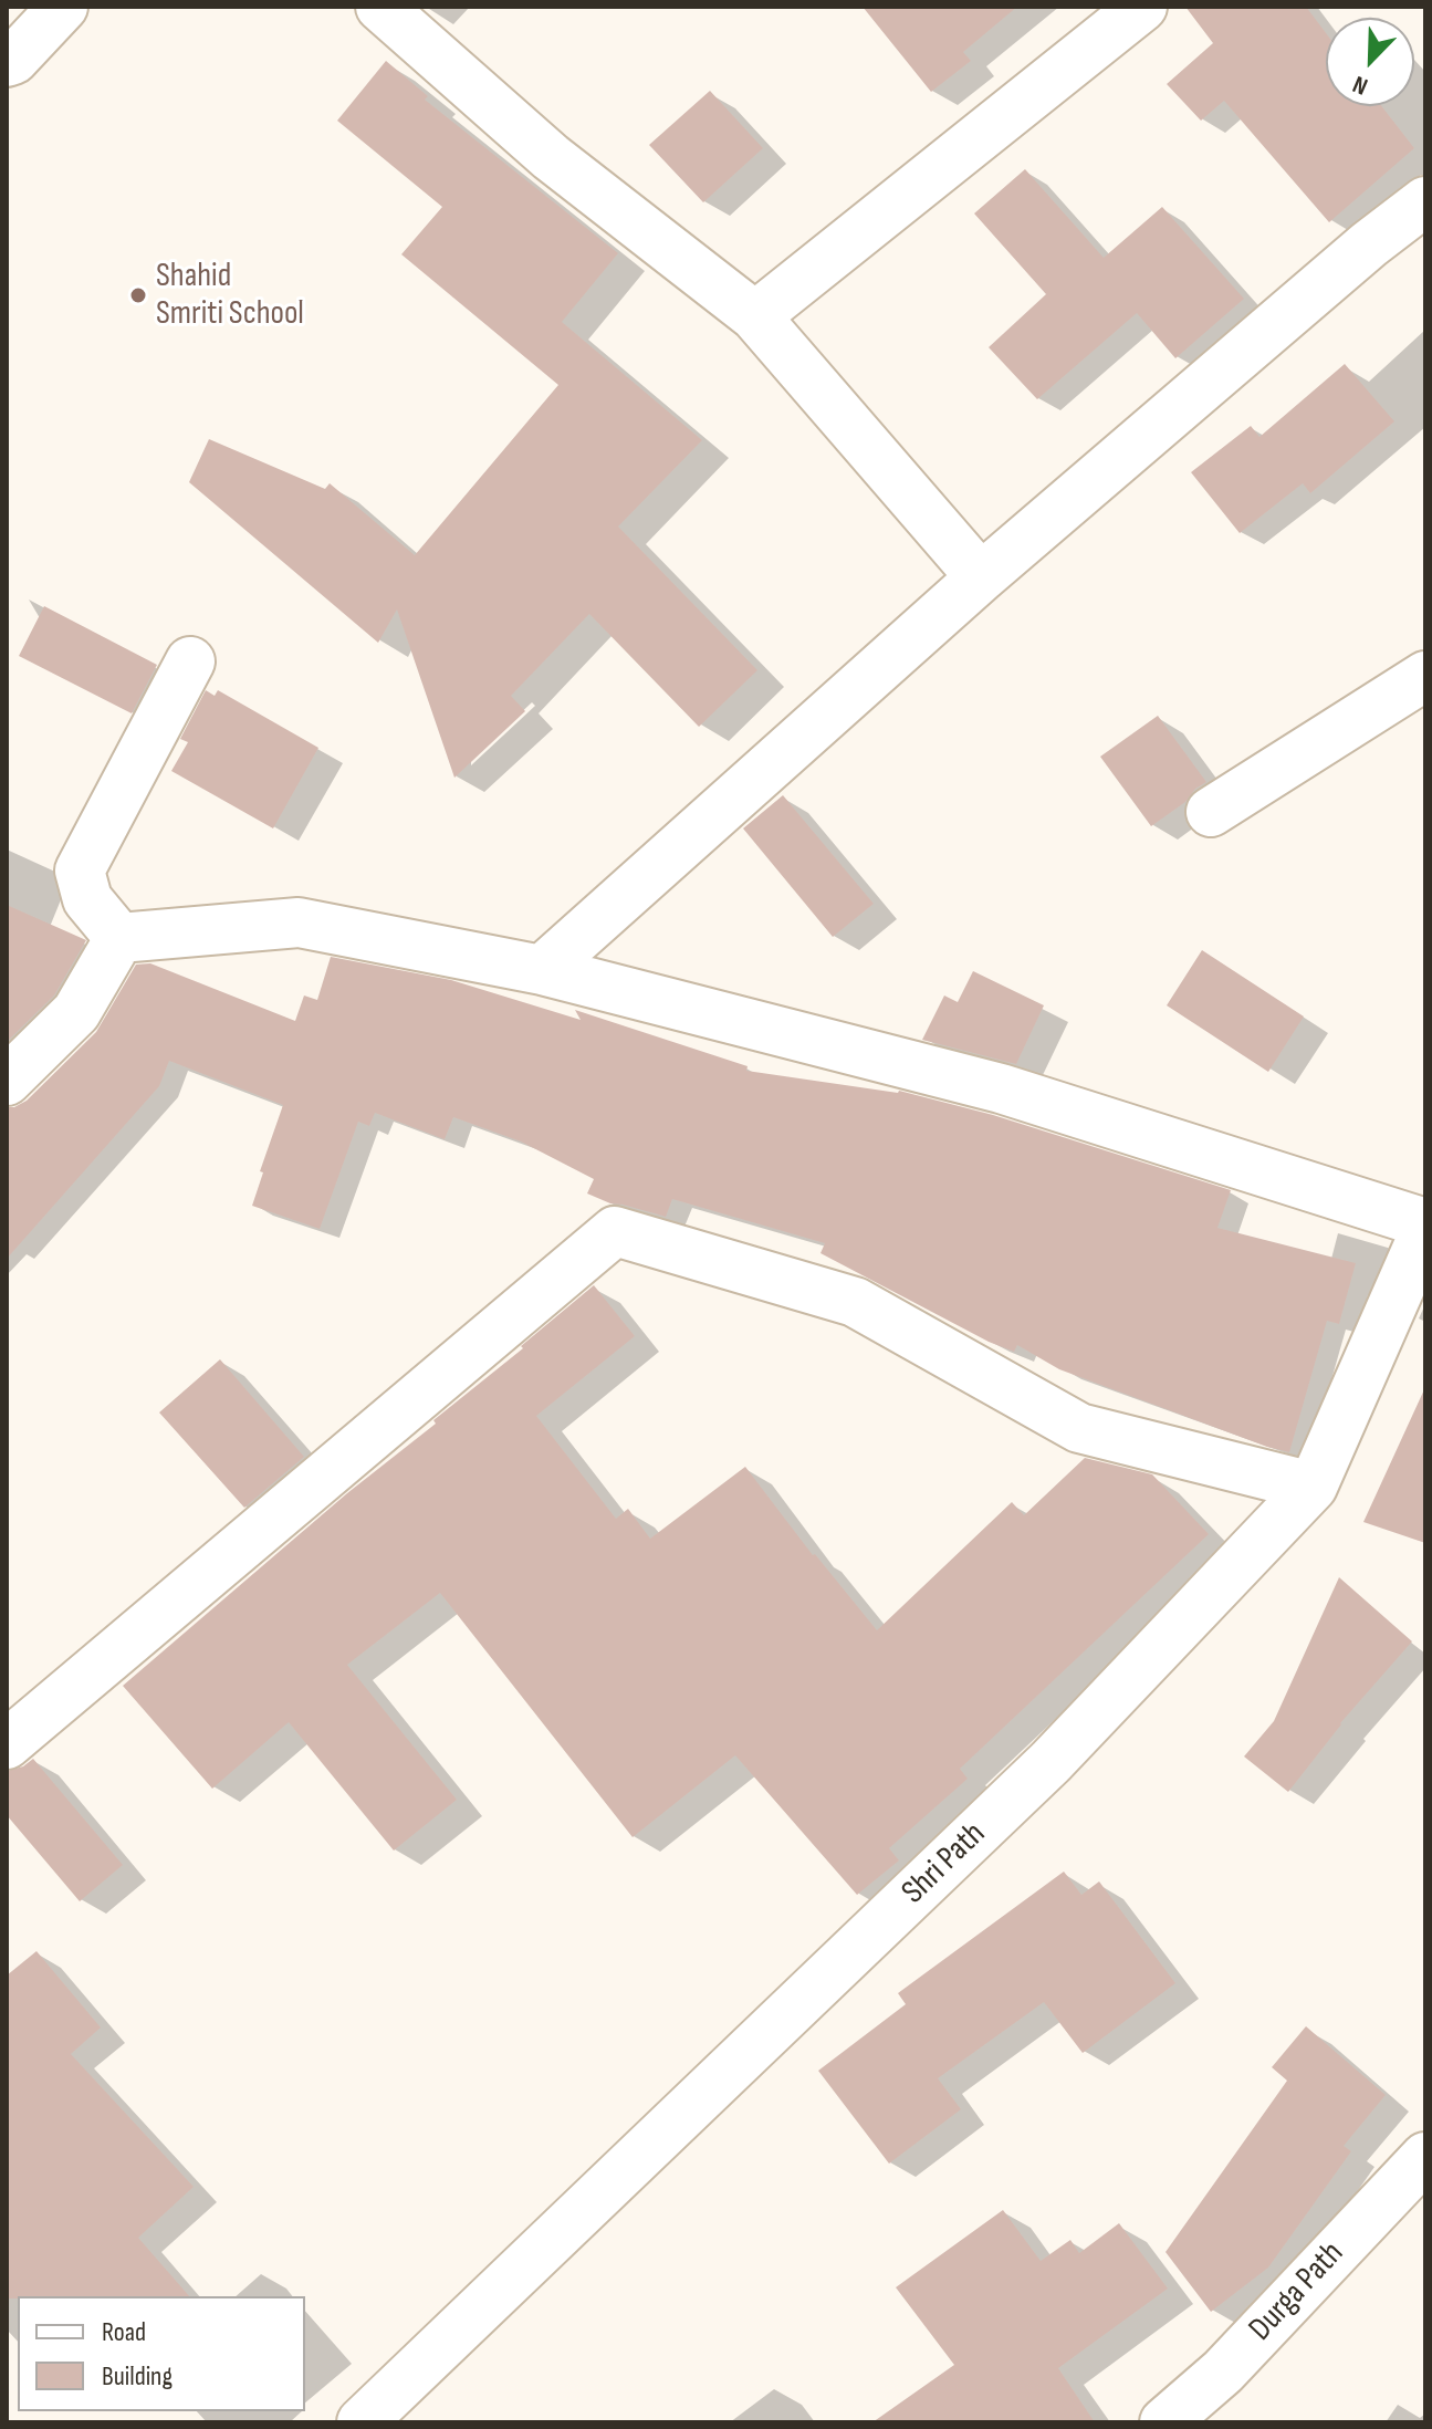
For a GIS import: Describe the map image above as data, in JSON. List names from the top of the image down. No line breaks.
{"streets":{"street":["Shri Path","Durga Path"]},"places":["Shahid Smriti School"],"legend":["Road","Building"],"north":"bottom left"}
